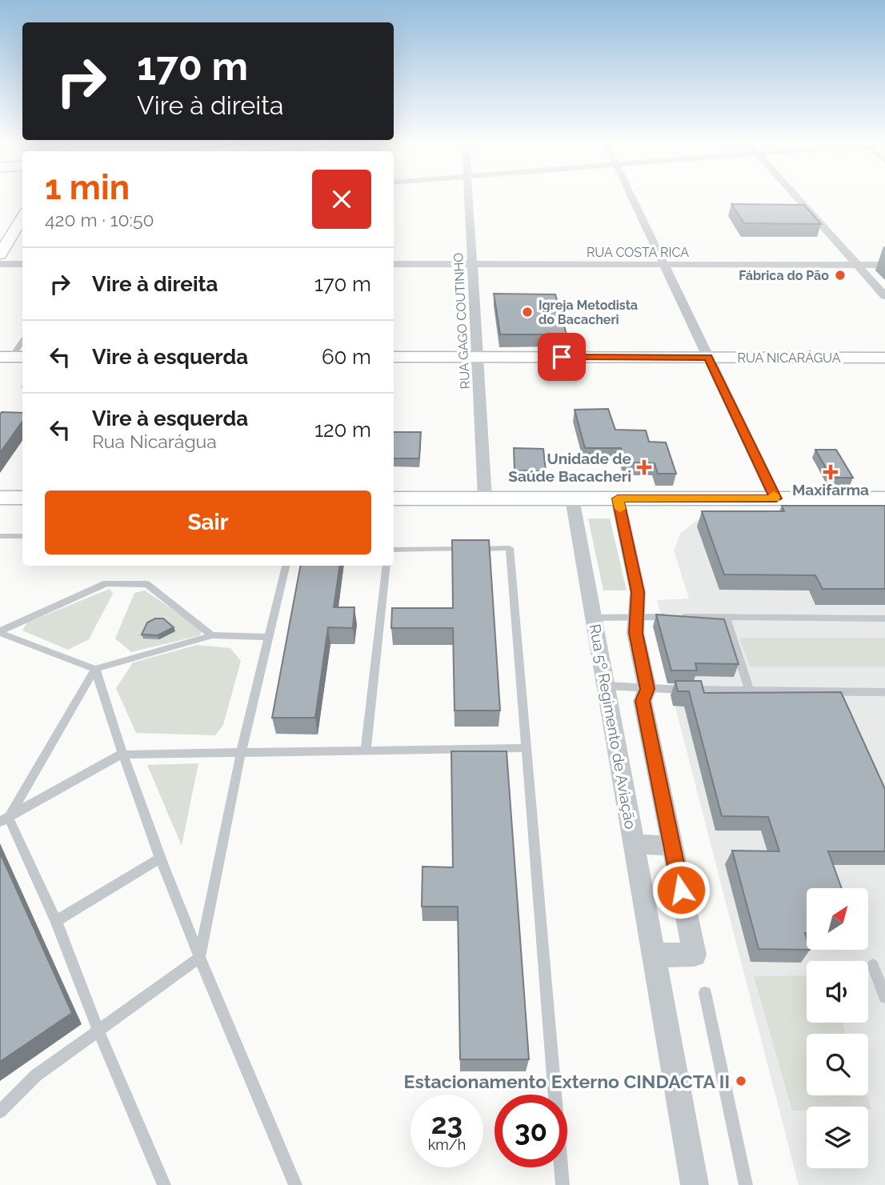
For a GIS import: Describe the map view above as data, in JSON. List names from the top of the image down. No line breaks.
{"streets":{"main road":["RUA NICARÁGUA"],"street":["RUA COSTA RICA","RUA GAGO COUTINHO","Rua 5º Regimento de Aviação"]},"crossings":[["RUA COSTA RICA","RUA GAGO COUTINHO"],["RUA GAGO COUTINHO","RUA NICARÁGUA"]],"places":{"other":["Fábrica do Pão","Igreja Metodista do Bacacheri","Estacionamento Externo CINDACTA II"],"health":["Unidade de Saúde Bacacheri","Maxifarma"]},"north":"top right","page":{"turn":["170 m","Vire à direita"],"heading":["1 min","420 m · 10:50"],"list":[{"name":"Vire à direita","value":"170 m"},{"name":"Vire à esquerda","value":"60 m"},{"name":"Vire à esquerda","note":"Rua Nicarágua","value":"120 m"}],"buttons":"Sair","speed":"23 km/h","limit":"30"}}
